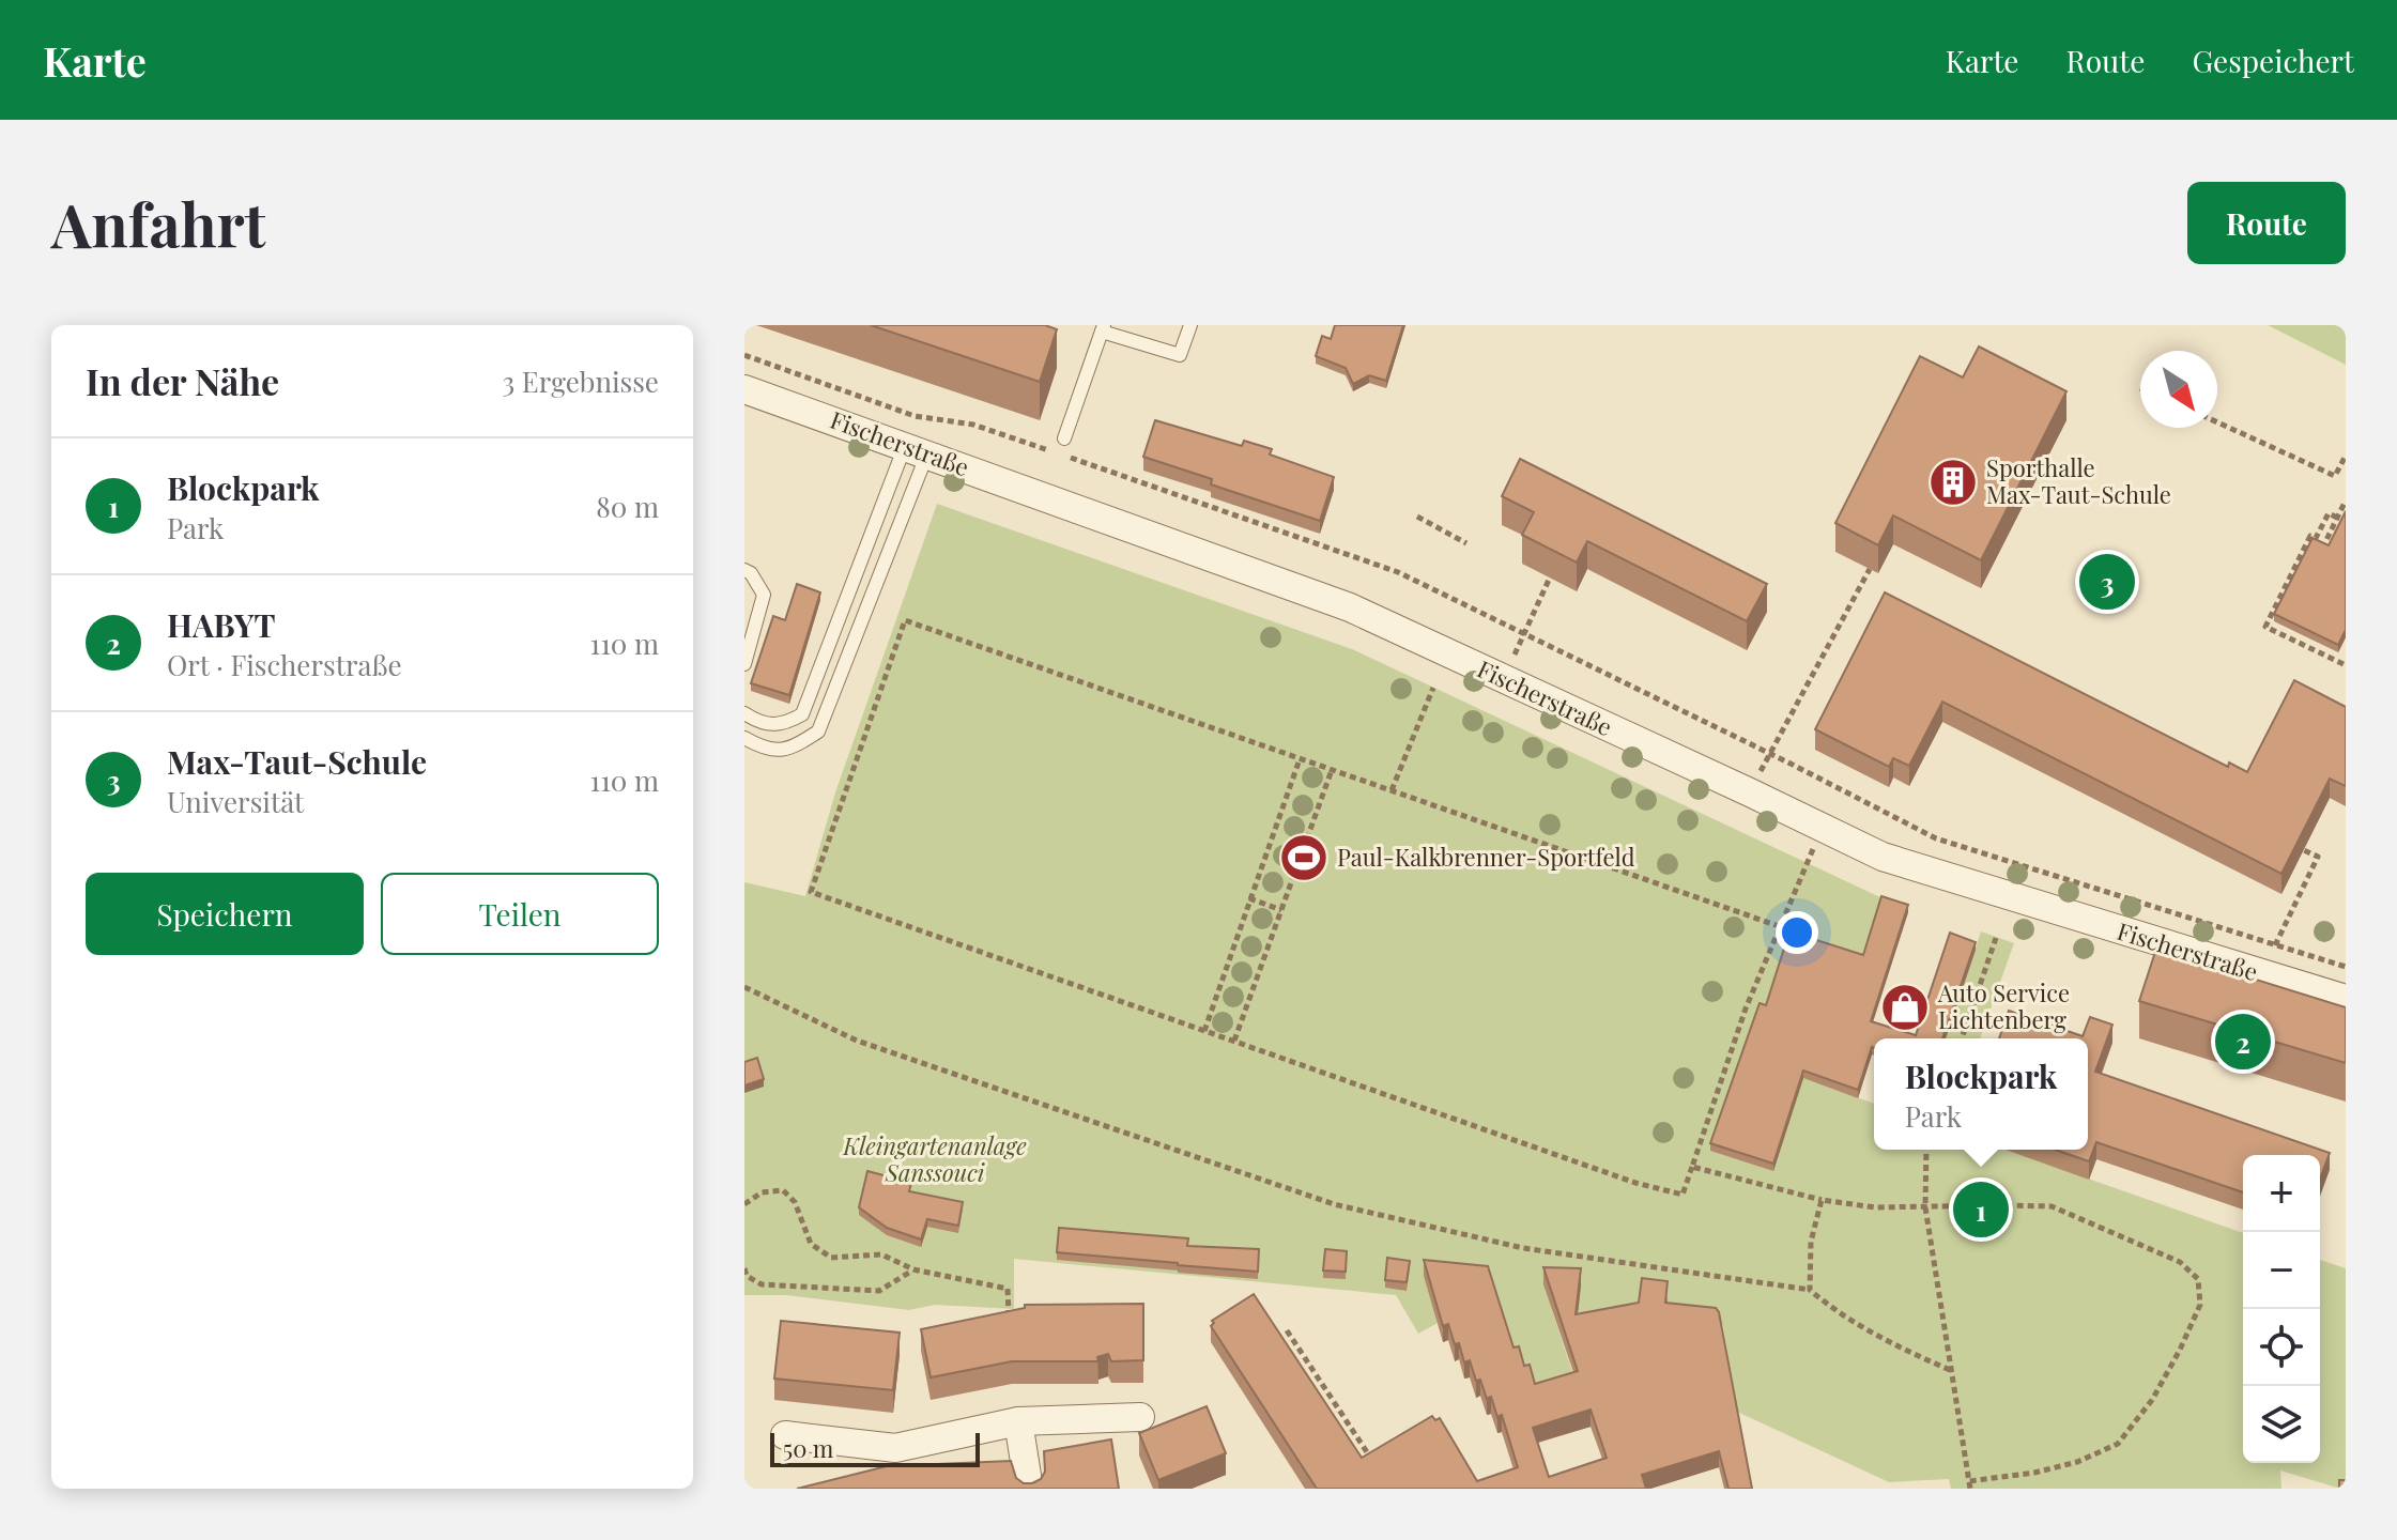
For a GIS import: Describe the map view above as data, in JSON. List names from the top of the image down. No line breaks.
{"streets":{"street":["Fischerstraße"]},"parks":["Kleingartenanlage Sanssouci"],"places":{"building":["Sporthalle Max-Taut-Schule"],"sports":["Paul-Kalkbrenner-Sportfeld"],"shop":["Auto Service Lichtenberg"]},"scale_bar":"50 m","north":"bottom right","page":{"header":"Karte","nav":["Karte","Route","Gespeichert"],"buttons":["Route",["Speichern","Teilen"]],"title":"Anfahrt","heading":["In der Nähe","3 Ergebnisse"],"list":[{"mark":"1","name":"Blockpark","note":"Park","value":"80 m"},{"mark":"2","name":"HABYT","note":"Ort · Fischerstraße","value":"110 m"},{"mark":"3","name":"Max-Taut-Schule","note":"Universität","value":"110 m"}],"pins":["3","2","1"],"popup":["Blockpark","Park"],"map_buttons":["+","−"],"scale":"50 m"}}
